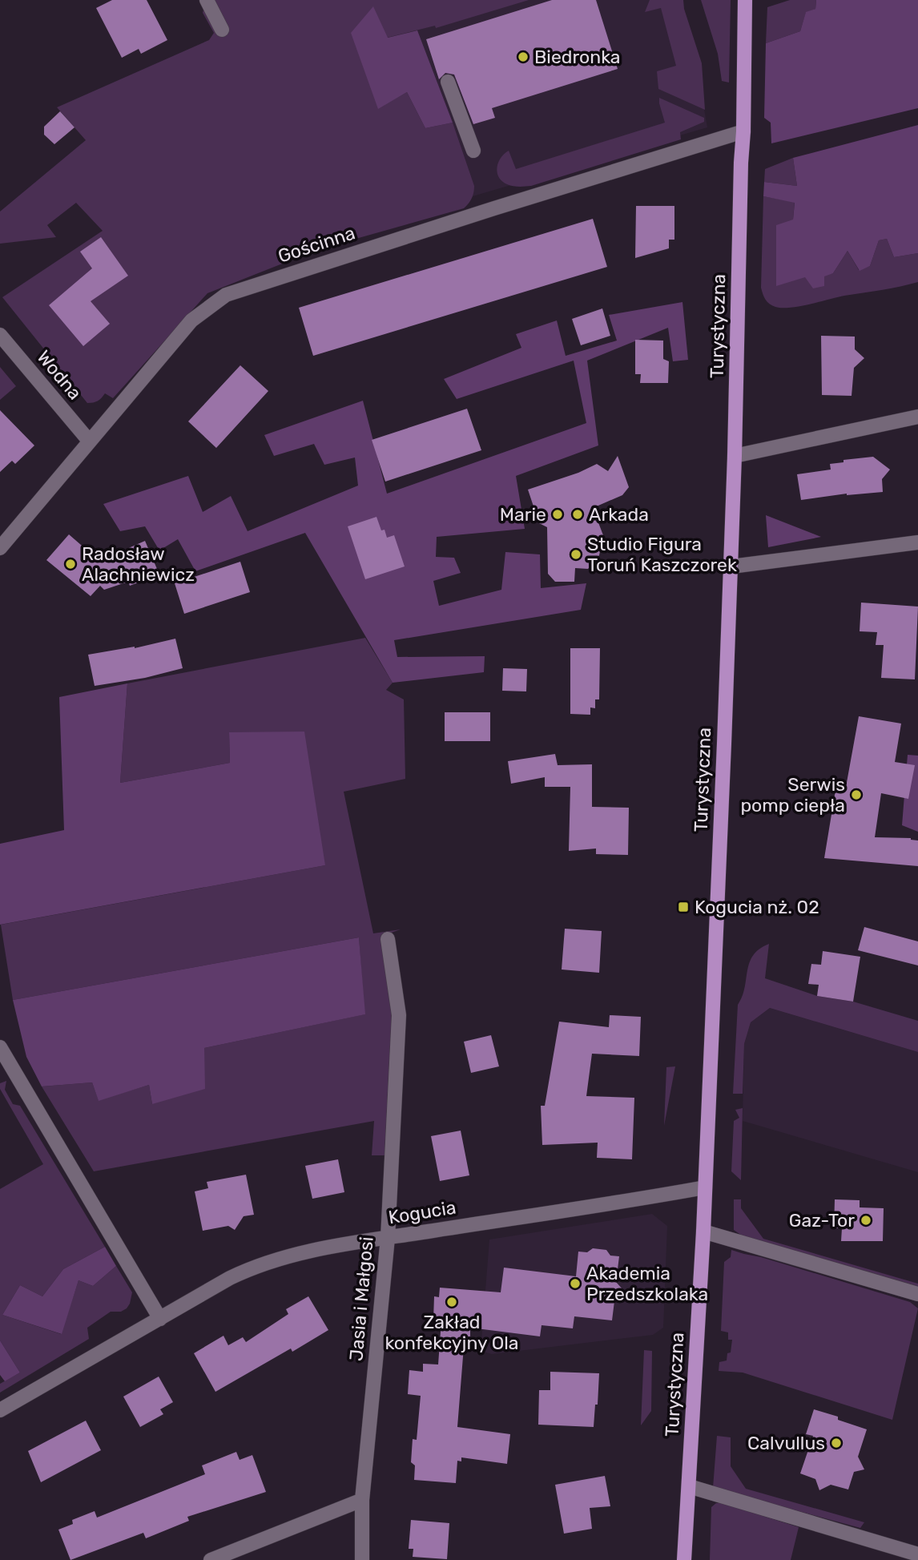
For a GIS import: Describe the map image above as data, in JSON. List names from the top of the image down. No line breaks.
{"streets":{"main road":["Turystyczna"],"street":["Gościnna","Wodna","Kogucia","Jasia i Małgosi"]},"crossings":[["Gościnna","Turystyczna"],["Gościnna","Wodna"],["Turystyczna","Kogucia"],["Kogucia","Jasia i Małgosi"]],"places":{"other":["Biedronka","Marie","Arkada","Studio Figura Toruń Kaszczorek","Radosław Alachniewicz","Serwis pomp ciepła","Gaz-Tor","Akademia Przedszkolaka","Zakład konfekcyjny Ola","Calvullus"],"transit":["Kogucia nż. 02"]}}
